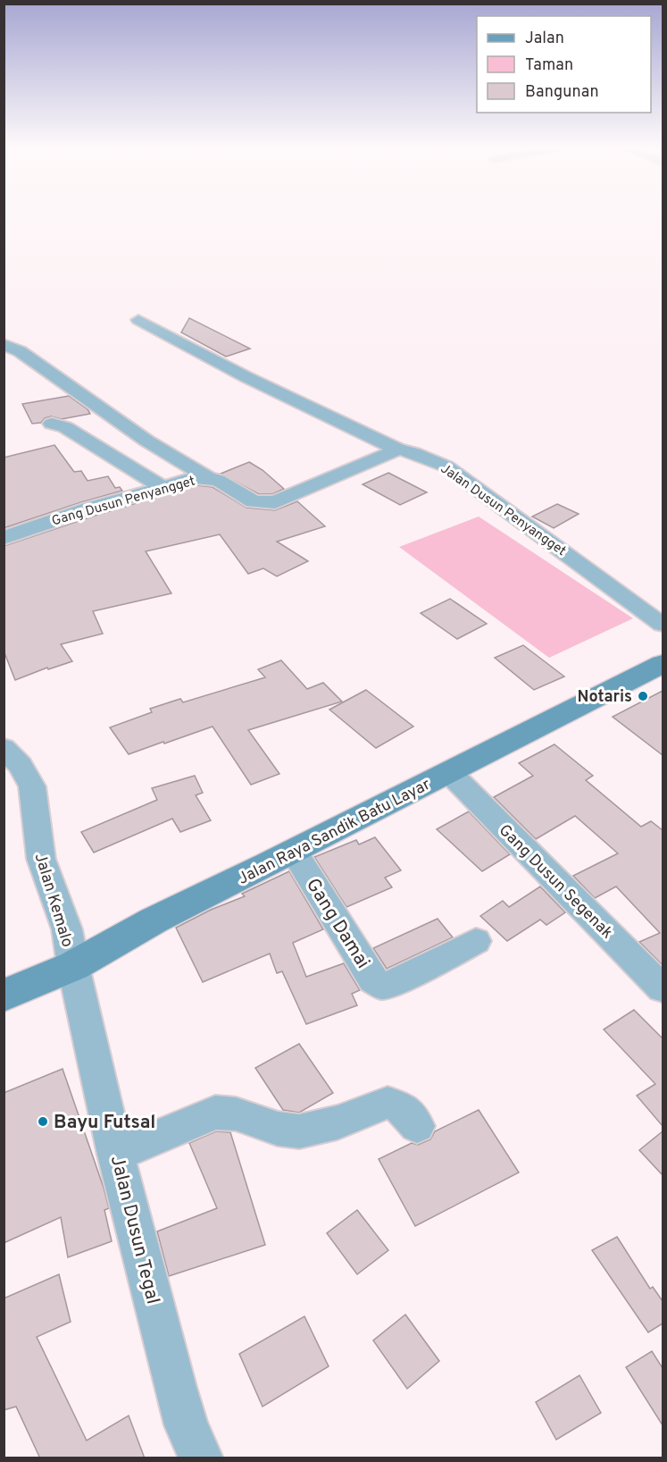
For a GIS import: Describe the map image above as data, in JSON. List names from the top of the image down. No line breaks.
{"streets":{"main road":["Jalan Raya Sandik Batu Layar"],"street":["Gang Dusun Penyangget","Jalan Dusun Penyangget","Gang Dusun Segenak","Jalan Kemalo","Gang Damai","Jalan Dusun Tegal"]},"crossings":[["Gang Dusun Penyangget","Jalan Dusun Penyangget"],["Jalan Raya Sandik Batu Layar","Gang Dusun Segenak"],["Jalan Raya Sandik Batu Layar","Jalan Kemalo"],["Jalan Raya Sandik Batu Layar","Gang Damai"],["Jalan Raya Sandik Batu Layar","Jalan Dusun Tegal"],["Jalan Kemalo","Jalan Dusun Tegal"]],"places":["Notaris","Bayu Futsal"],"legend":["Jalan","Taman","Bangunan"]}
